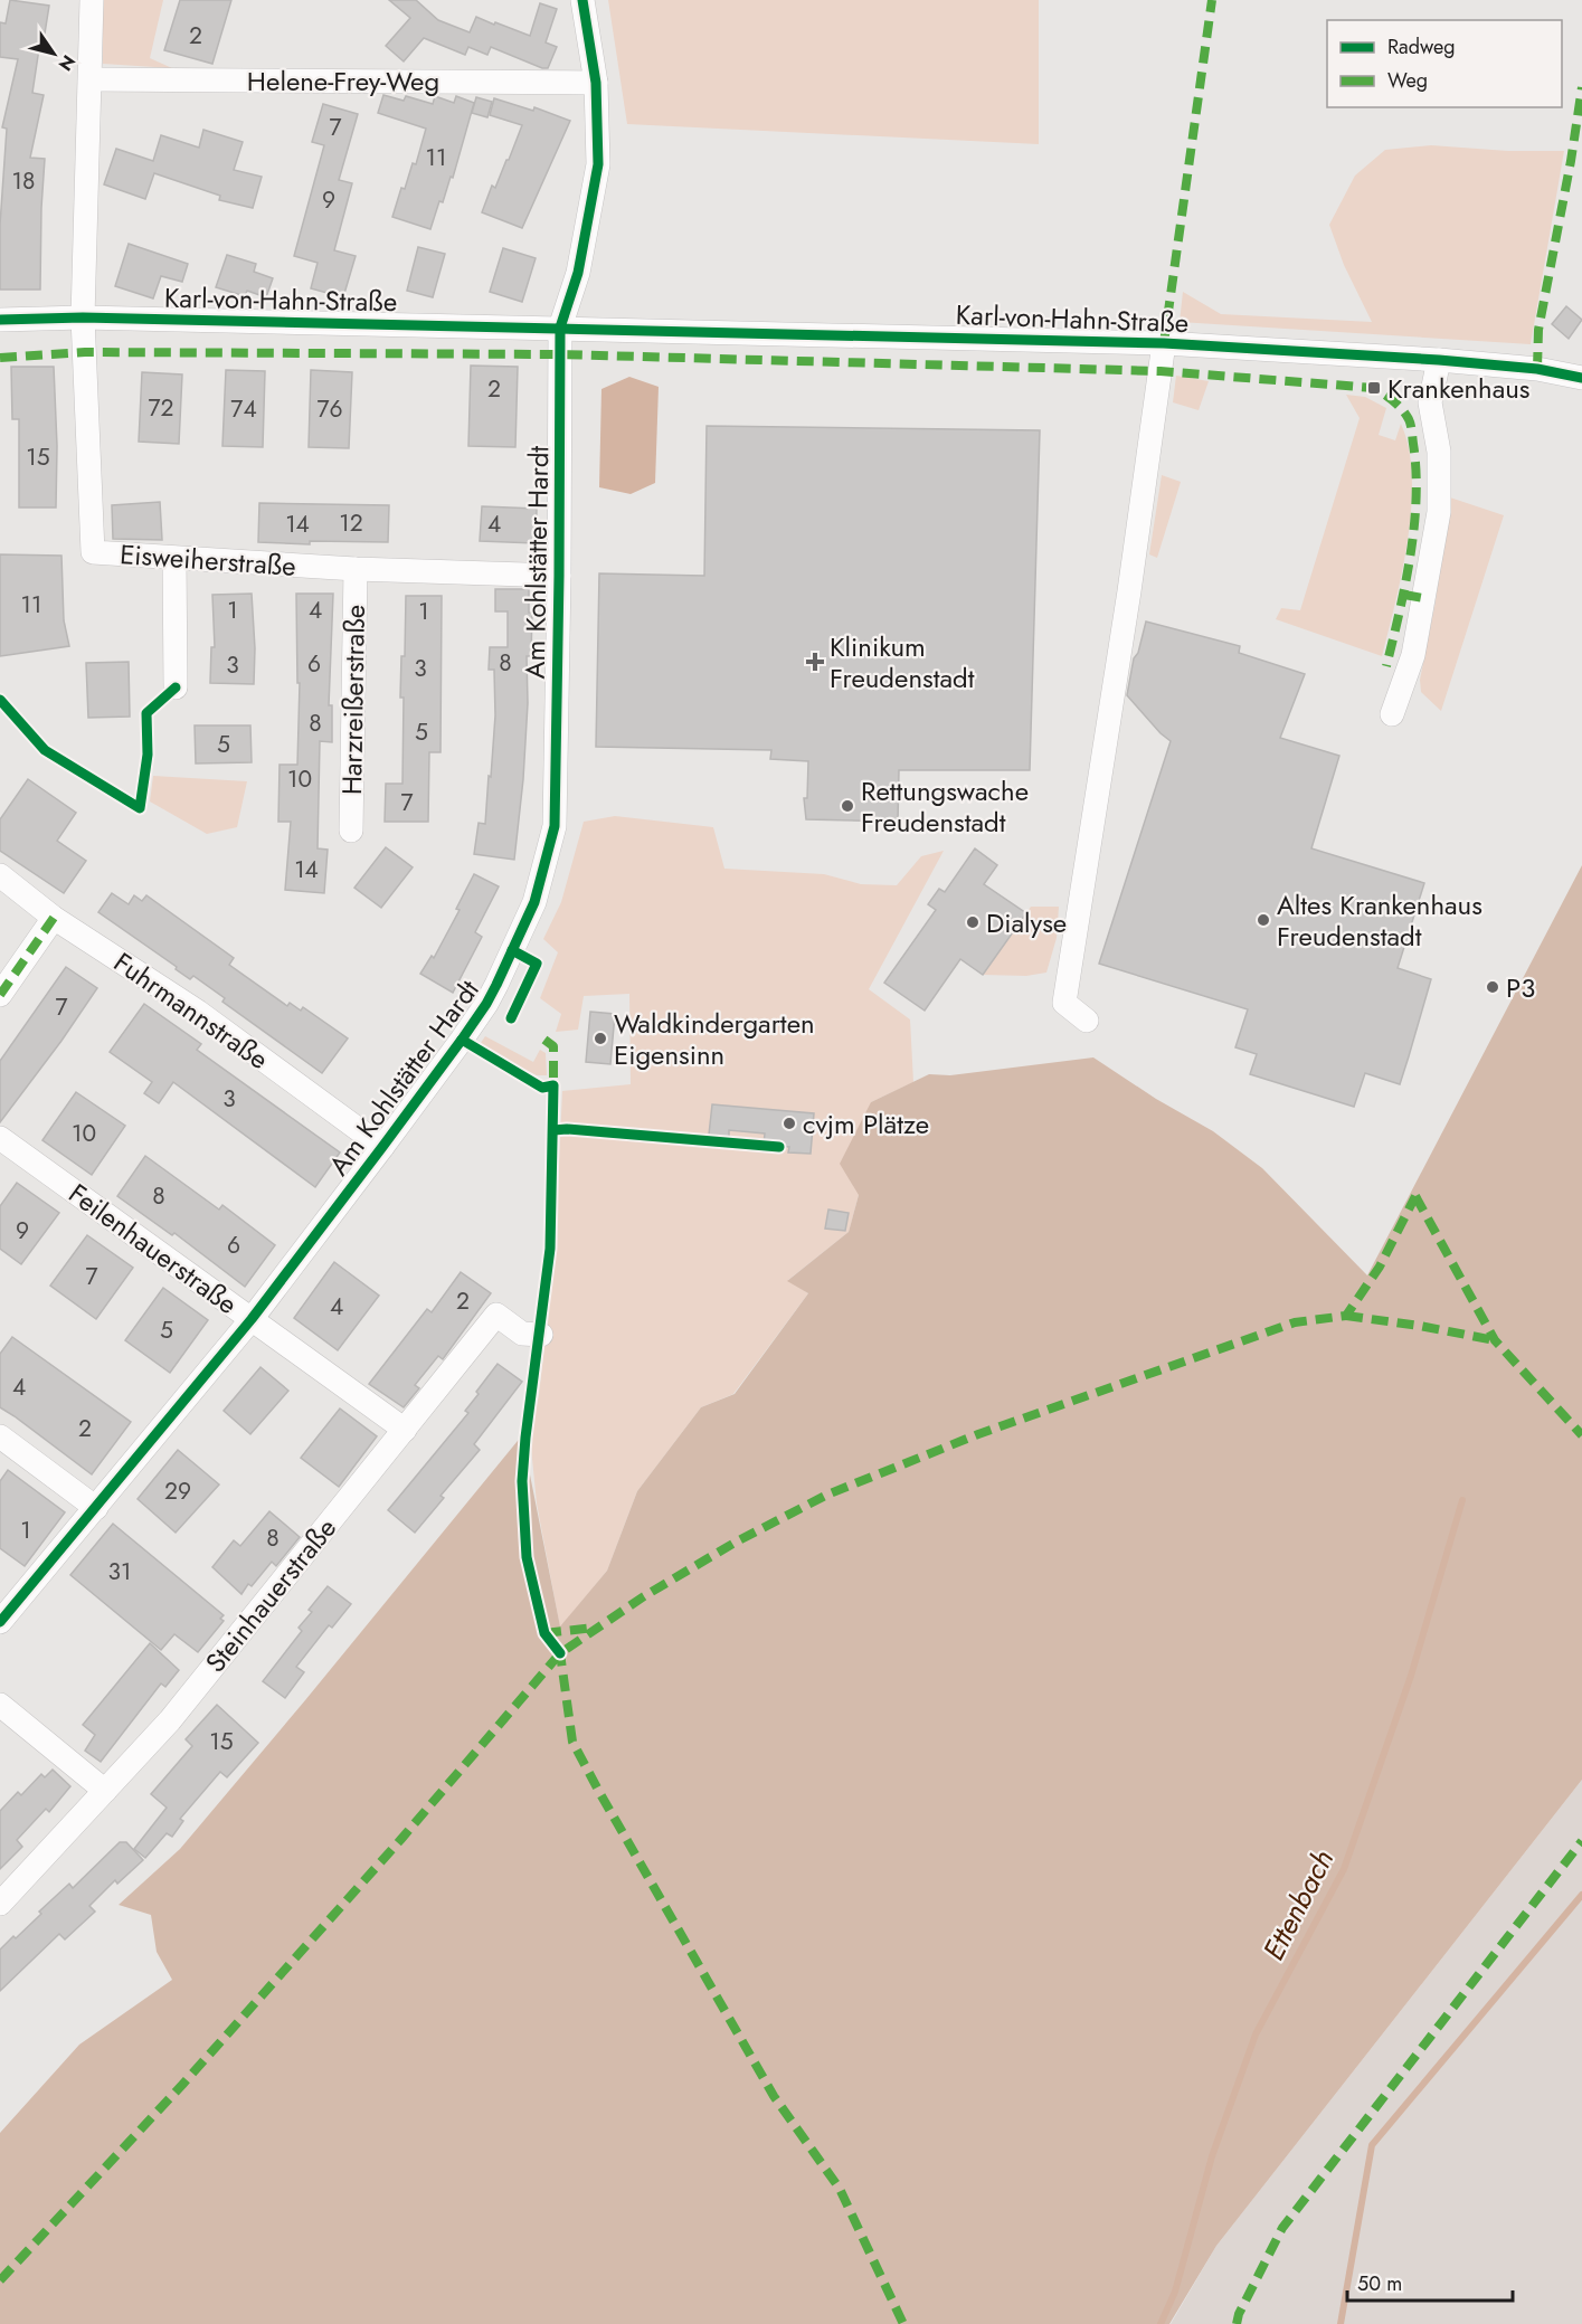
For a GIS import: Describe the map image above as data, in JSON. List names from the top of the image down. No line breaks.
{"streets":{"street":["Helene-Frey-Weg","Karl-von-Hahn-Straße","Eisweiherstraße","Am Kohlstätter Hardt","Harzreißerstraße","Fuhrmannstraße","Feilenhauerstraße","Steinhauerstraße"]},"crossings":[["Karl-von-Hahn-Straße","Eisweiherstraße"],["Karl-von-Hahn-Straße","Am Kohlstätter Hardt"],["Eisweiherstraße","Am Kohlstätter Hardt"],["Eisweiherstraße","Harzreißerstraße"],["Am Kohlstätter Hardt","Fuhrmannstraße"],["Am Kohlstätter Hardt","Feilenhauerstraße"],["Feilenhauerstraße","Steinhauerstraße"]],"water":["Ettenbach"],"places":{"transit":["Krankenhaus"],"health":["Klinikum Freudenstadt"],"other":["Rettungswache Freudenstadt","Altes Krankenhaus Freudenstadt","Dialyse","P3","Waldkindergarten Eigensinn","cvjm Plätze"]},"house_numbers":["2","7","11","18","9","2","72","74","76","15","12","14","4","11","1","4","1","8","6","3","3","8","5","5","10","7","14","7","3","10","8","9","6","7","2","4","5","4","2","29","1","8","31","15"],"legend":["Radweg","Weg"],"scale_bar":"50 m","north":"bottom right"}
